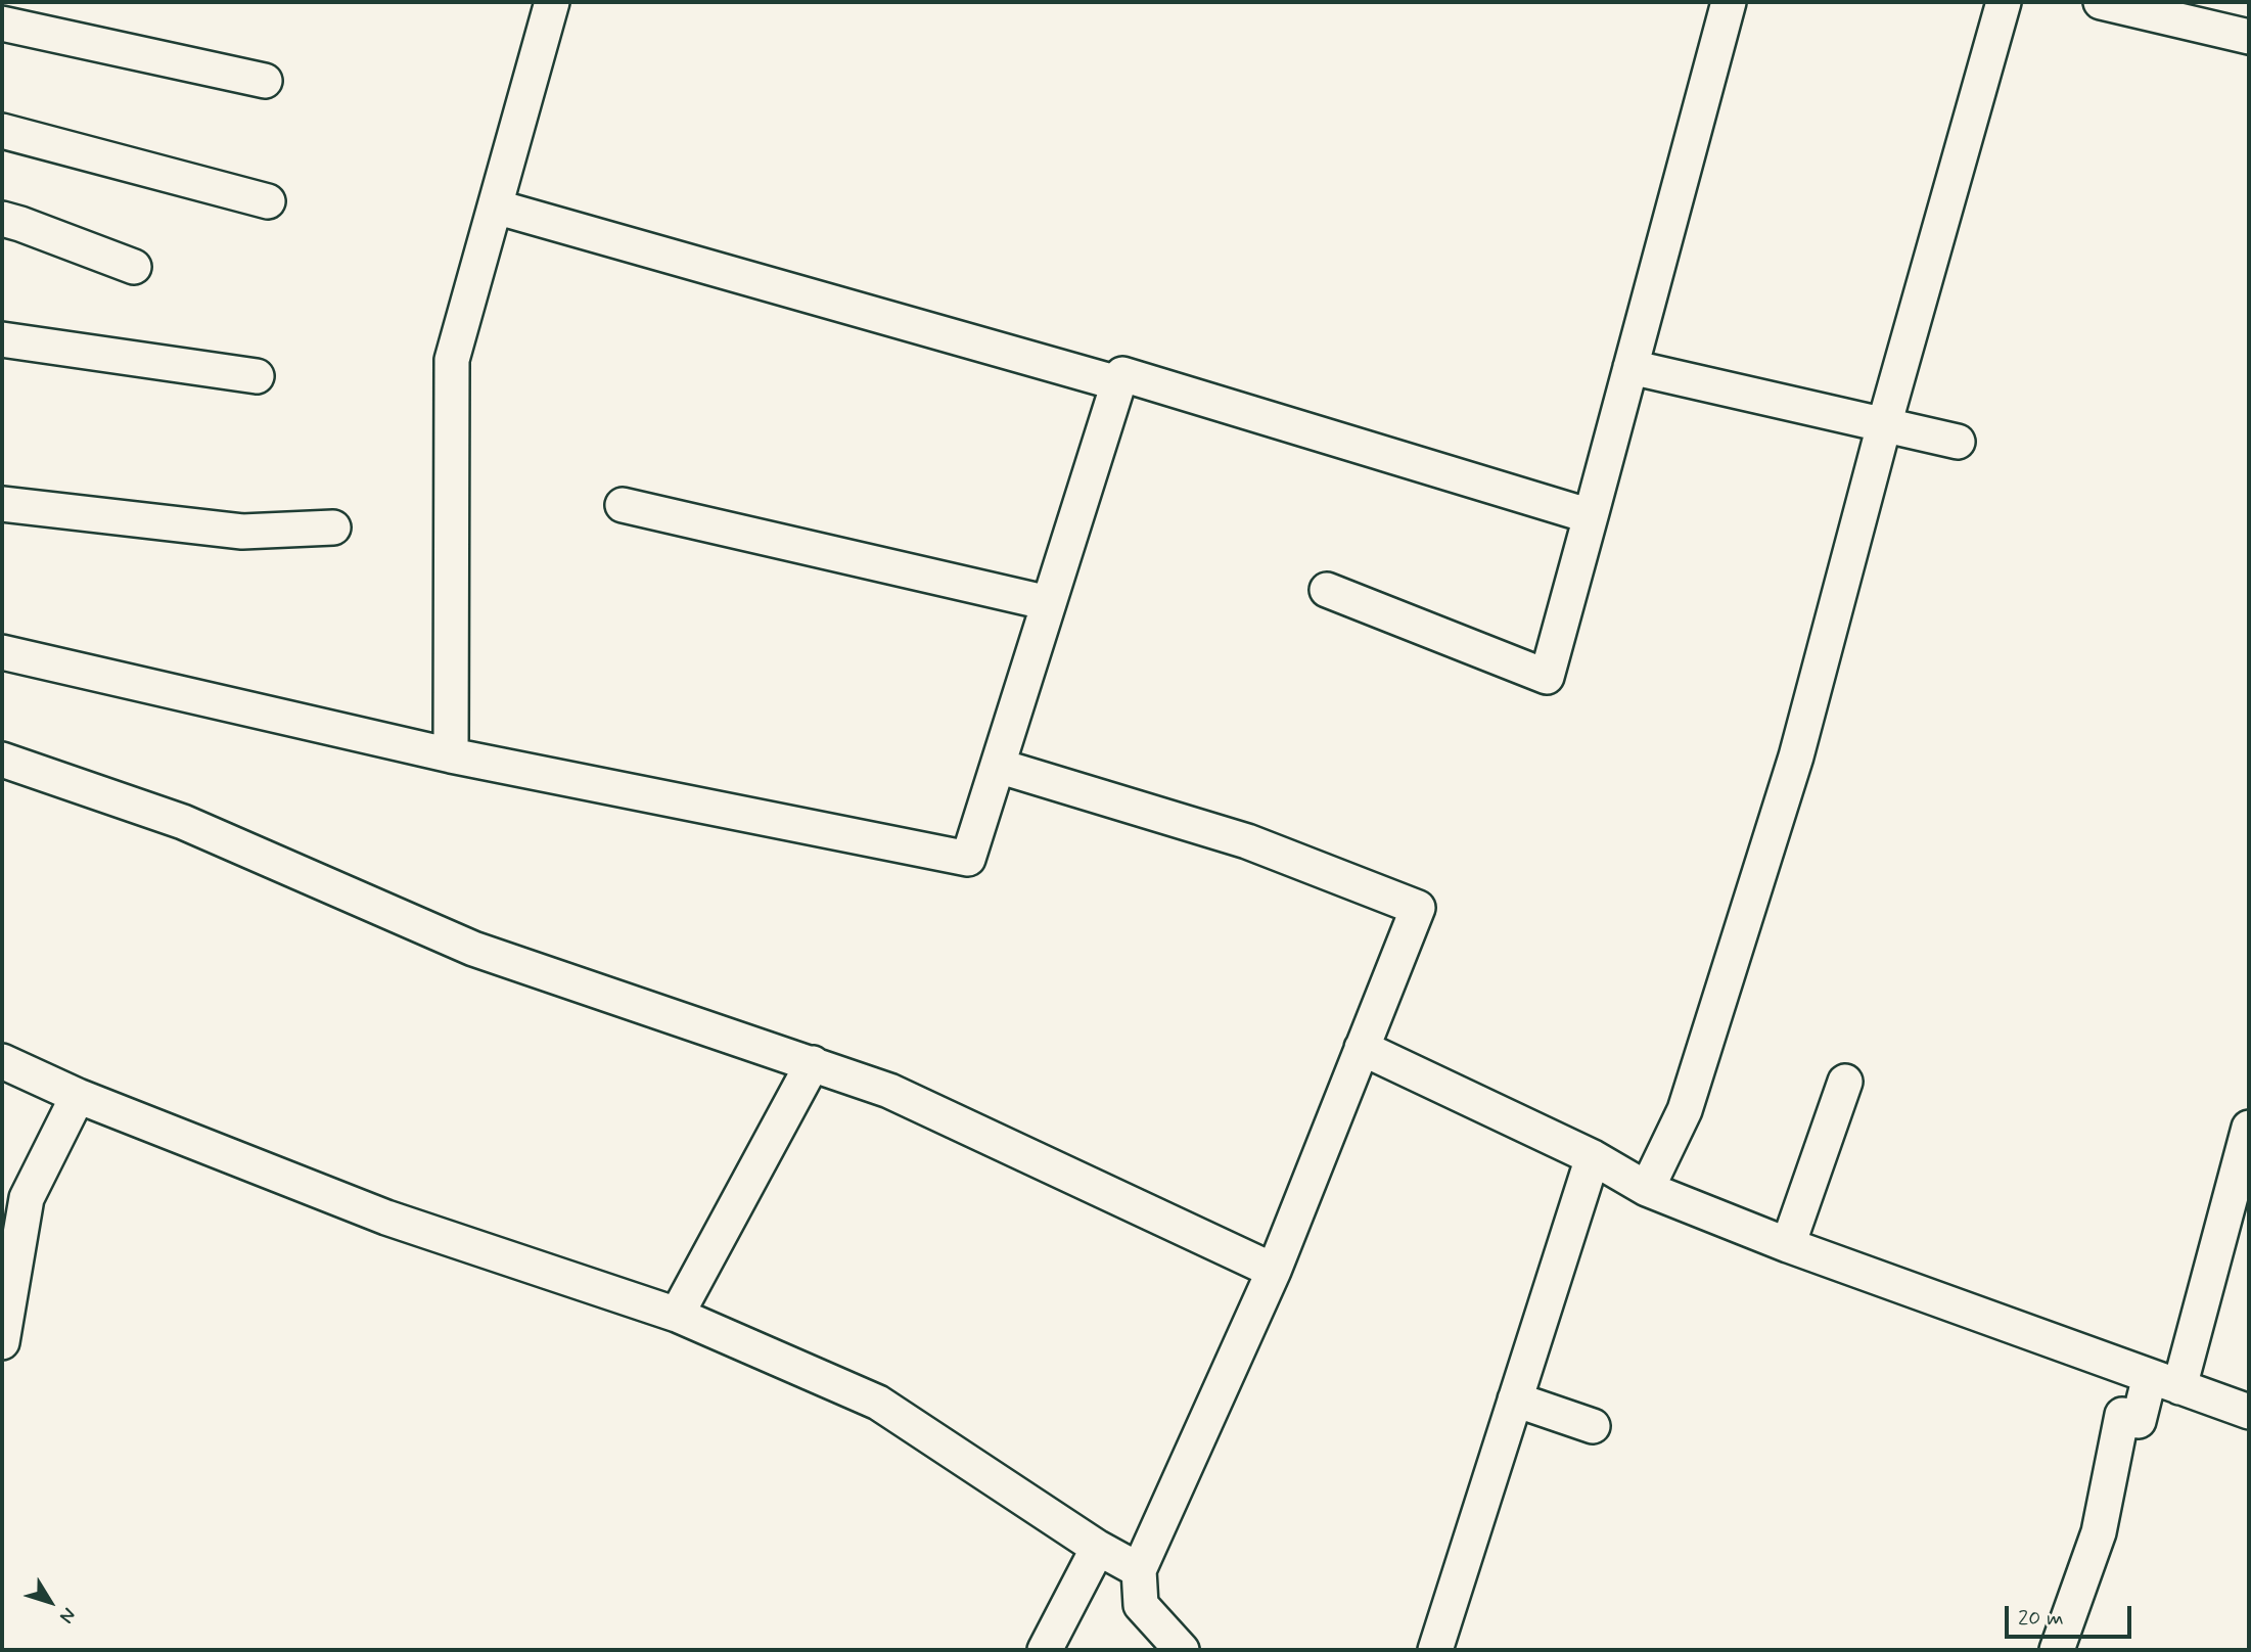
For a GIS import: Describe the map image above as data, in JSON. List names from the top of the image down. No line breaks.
{"scale_bar":"20 m","north":"bottom right"}
